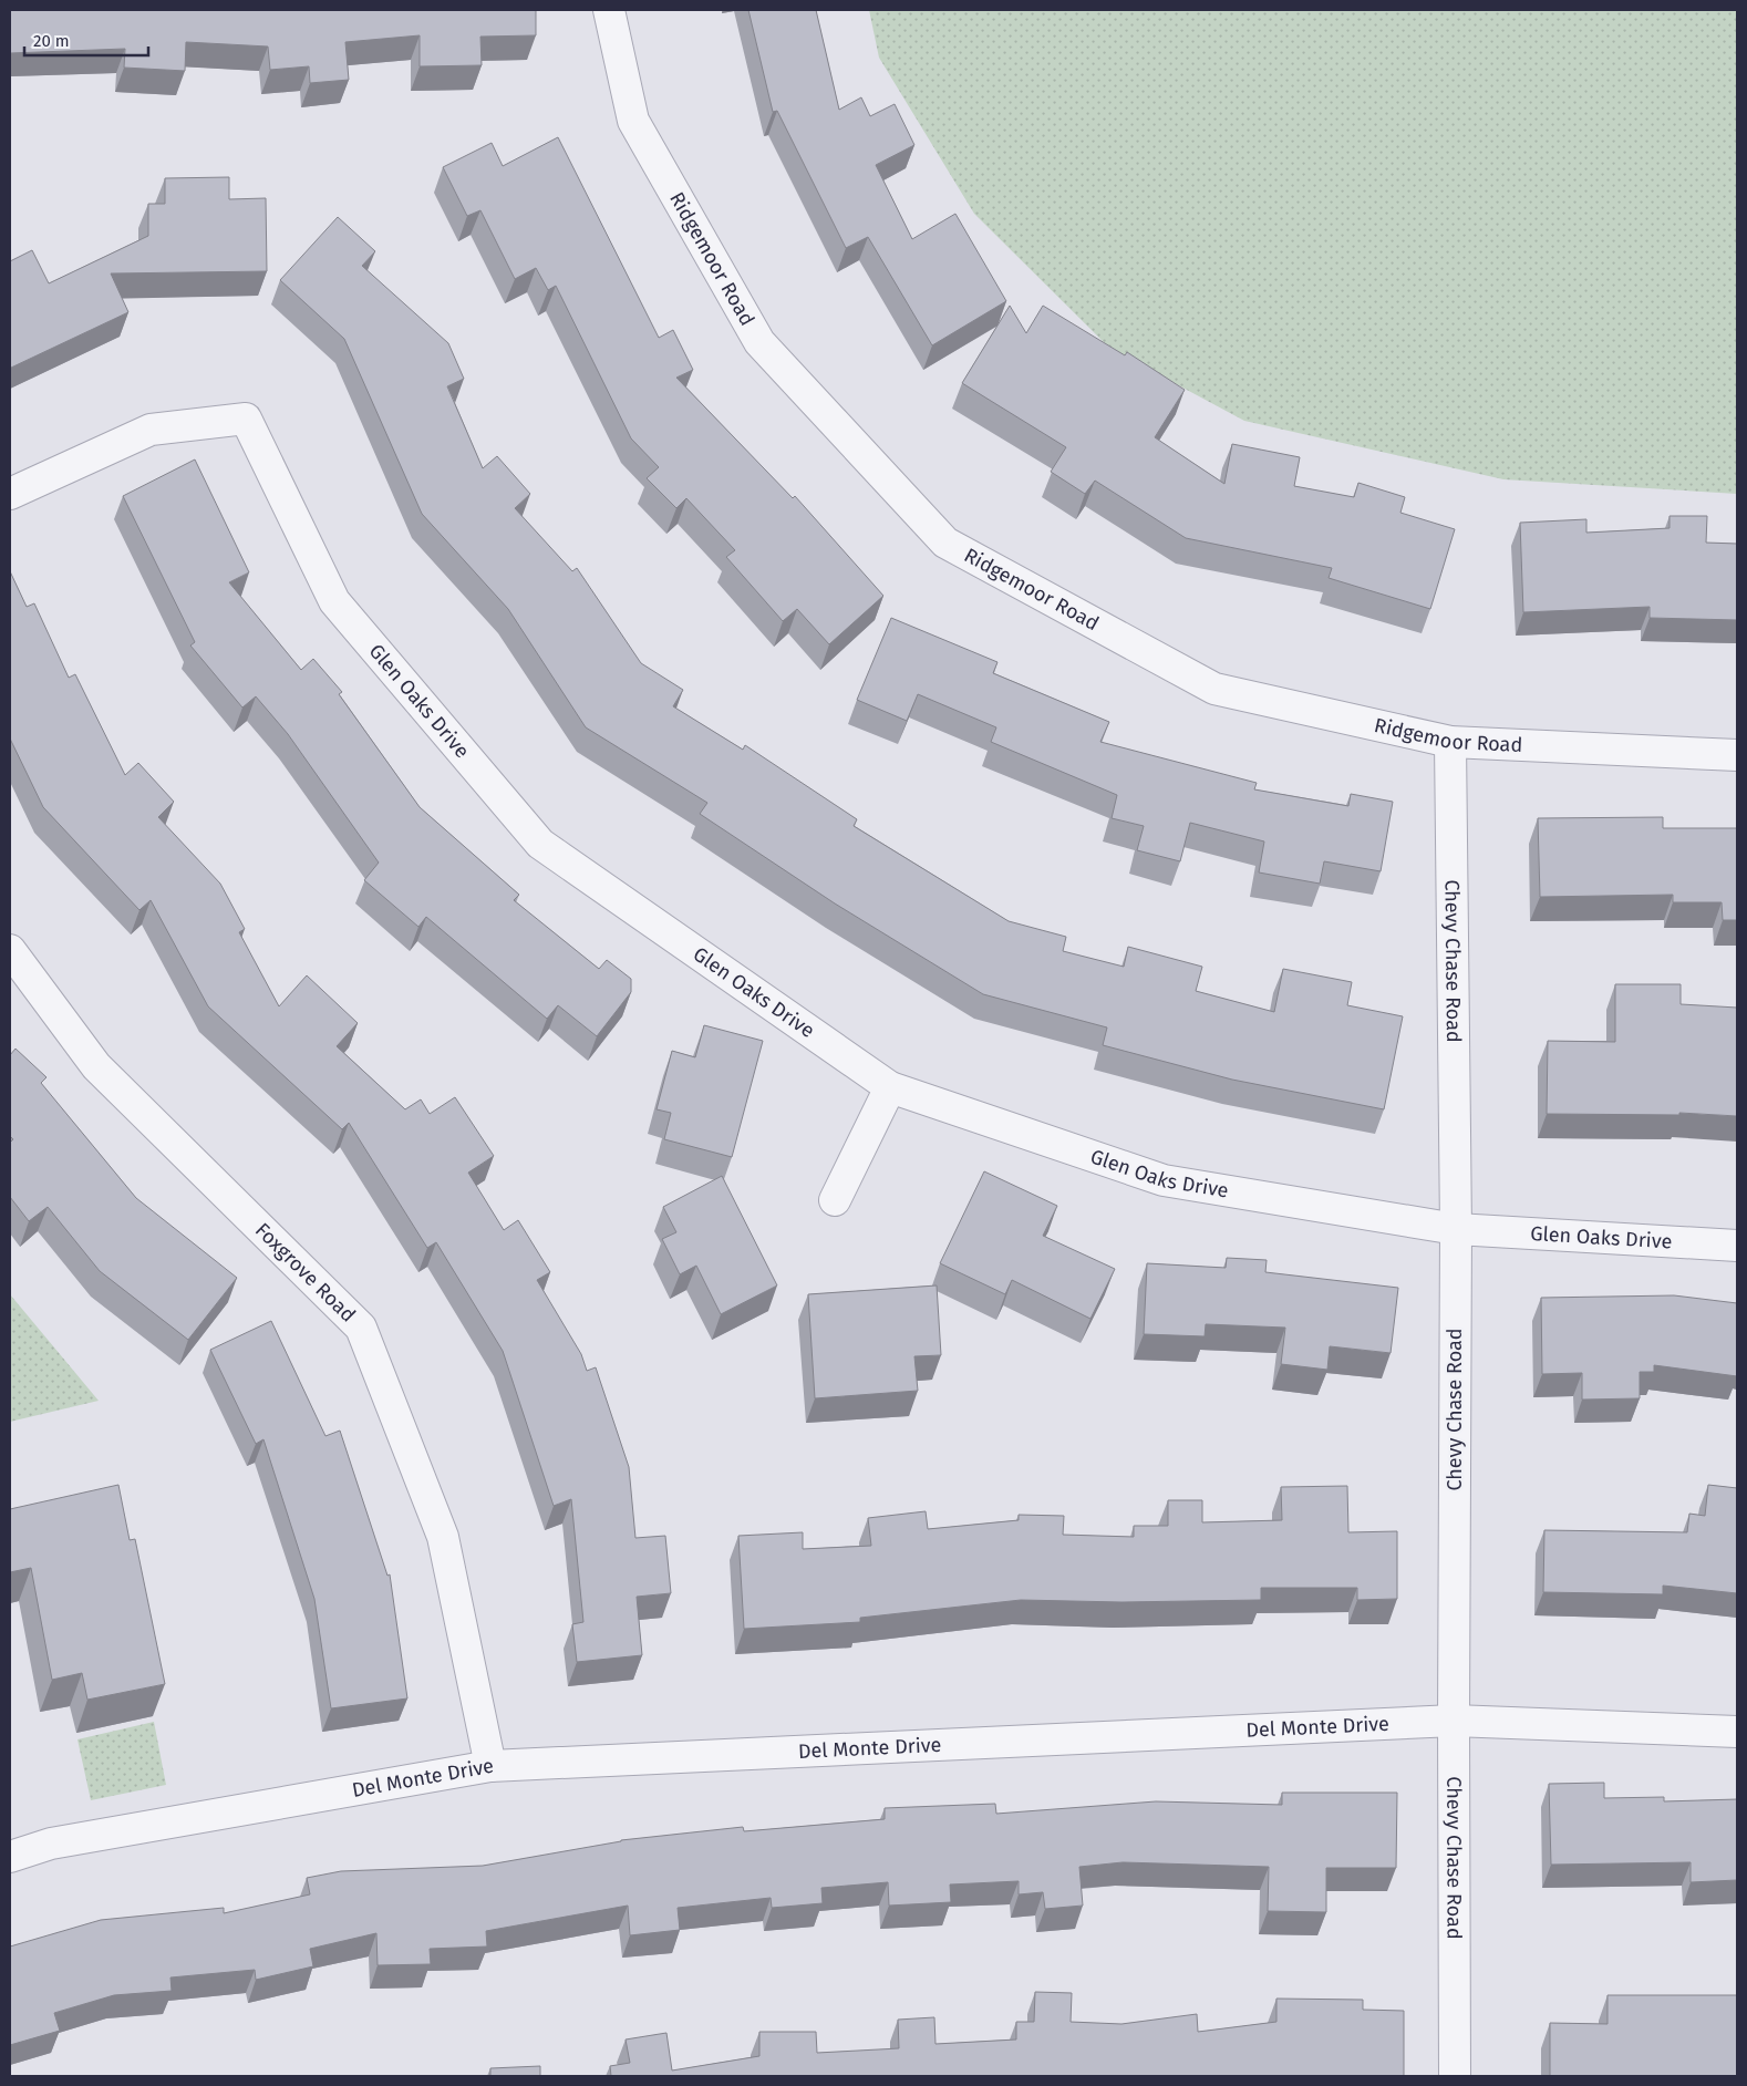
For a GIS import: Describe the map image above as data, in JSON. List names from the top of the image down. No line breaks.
{"streets":{"street":["Ridgemoor Road","Glen Oaks Drive","Chevy Chase Road","Foxgrove Road","Del Monte Drive"]},"crossings":[["Ridgemoor Road","Chevy Chase Road"],["Glen Oaks Drive","Chevy Chase Road"],["Chevy Chase Road","Del Monte Drive"],["Foxgrove Road","Del Monte Drive"]],"scale_bar":"20 m"}
